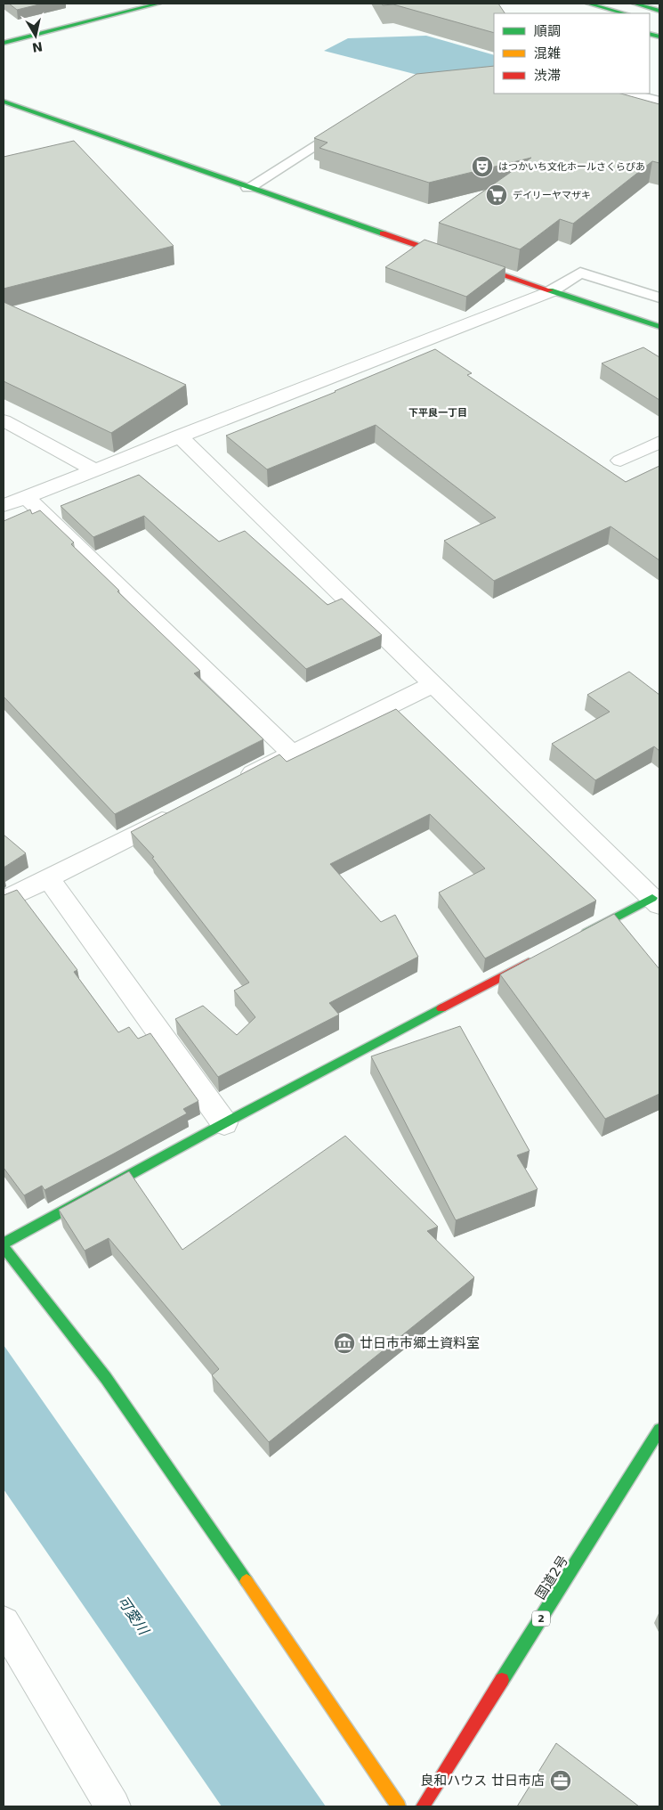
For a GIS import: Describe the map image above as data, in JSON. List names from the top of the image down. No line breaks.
{"streets":{"main road":["国道2号","2"]},"districts":["下平良一丁目"],"water":["可愛川"],"places":{"theatre":["はつかいち文化ホールさくらぴあ"],"supermarket":["デイリーヤマザキ"],"museum":["廿日市市郷土資料室"],"office":["良和ハウス 廿日市店"]},"legend":["順調","混雑","渋滞"],"north":"bottom"}
